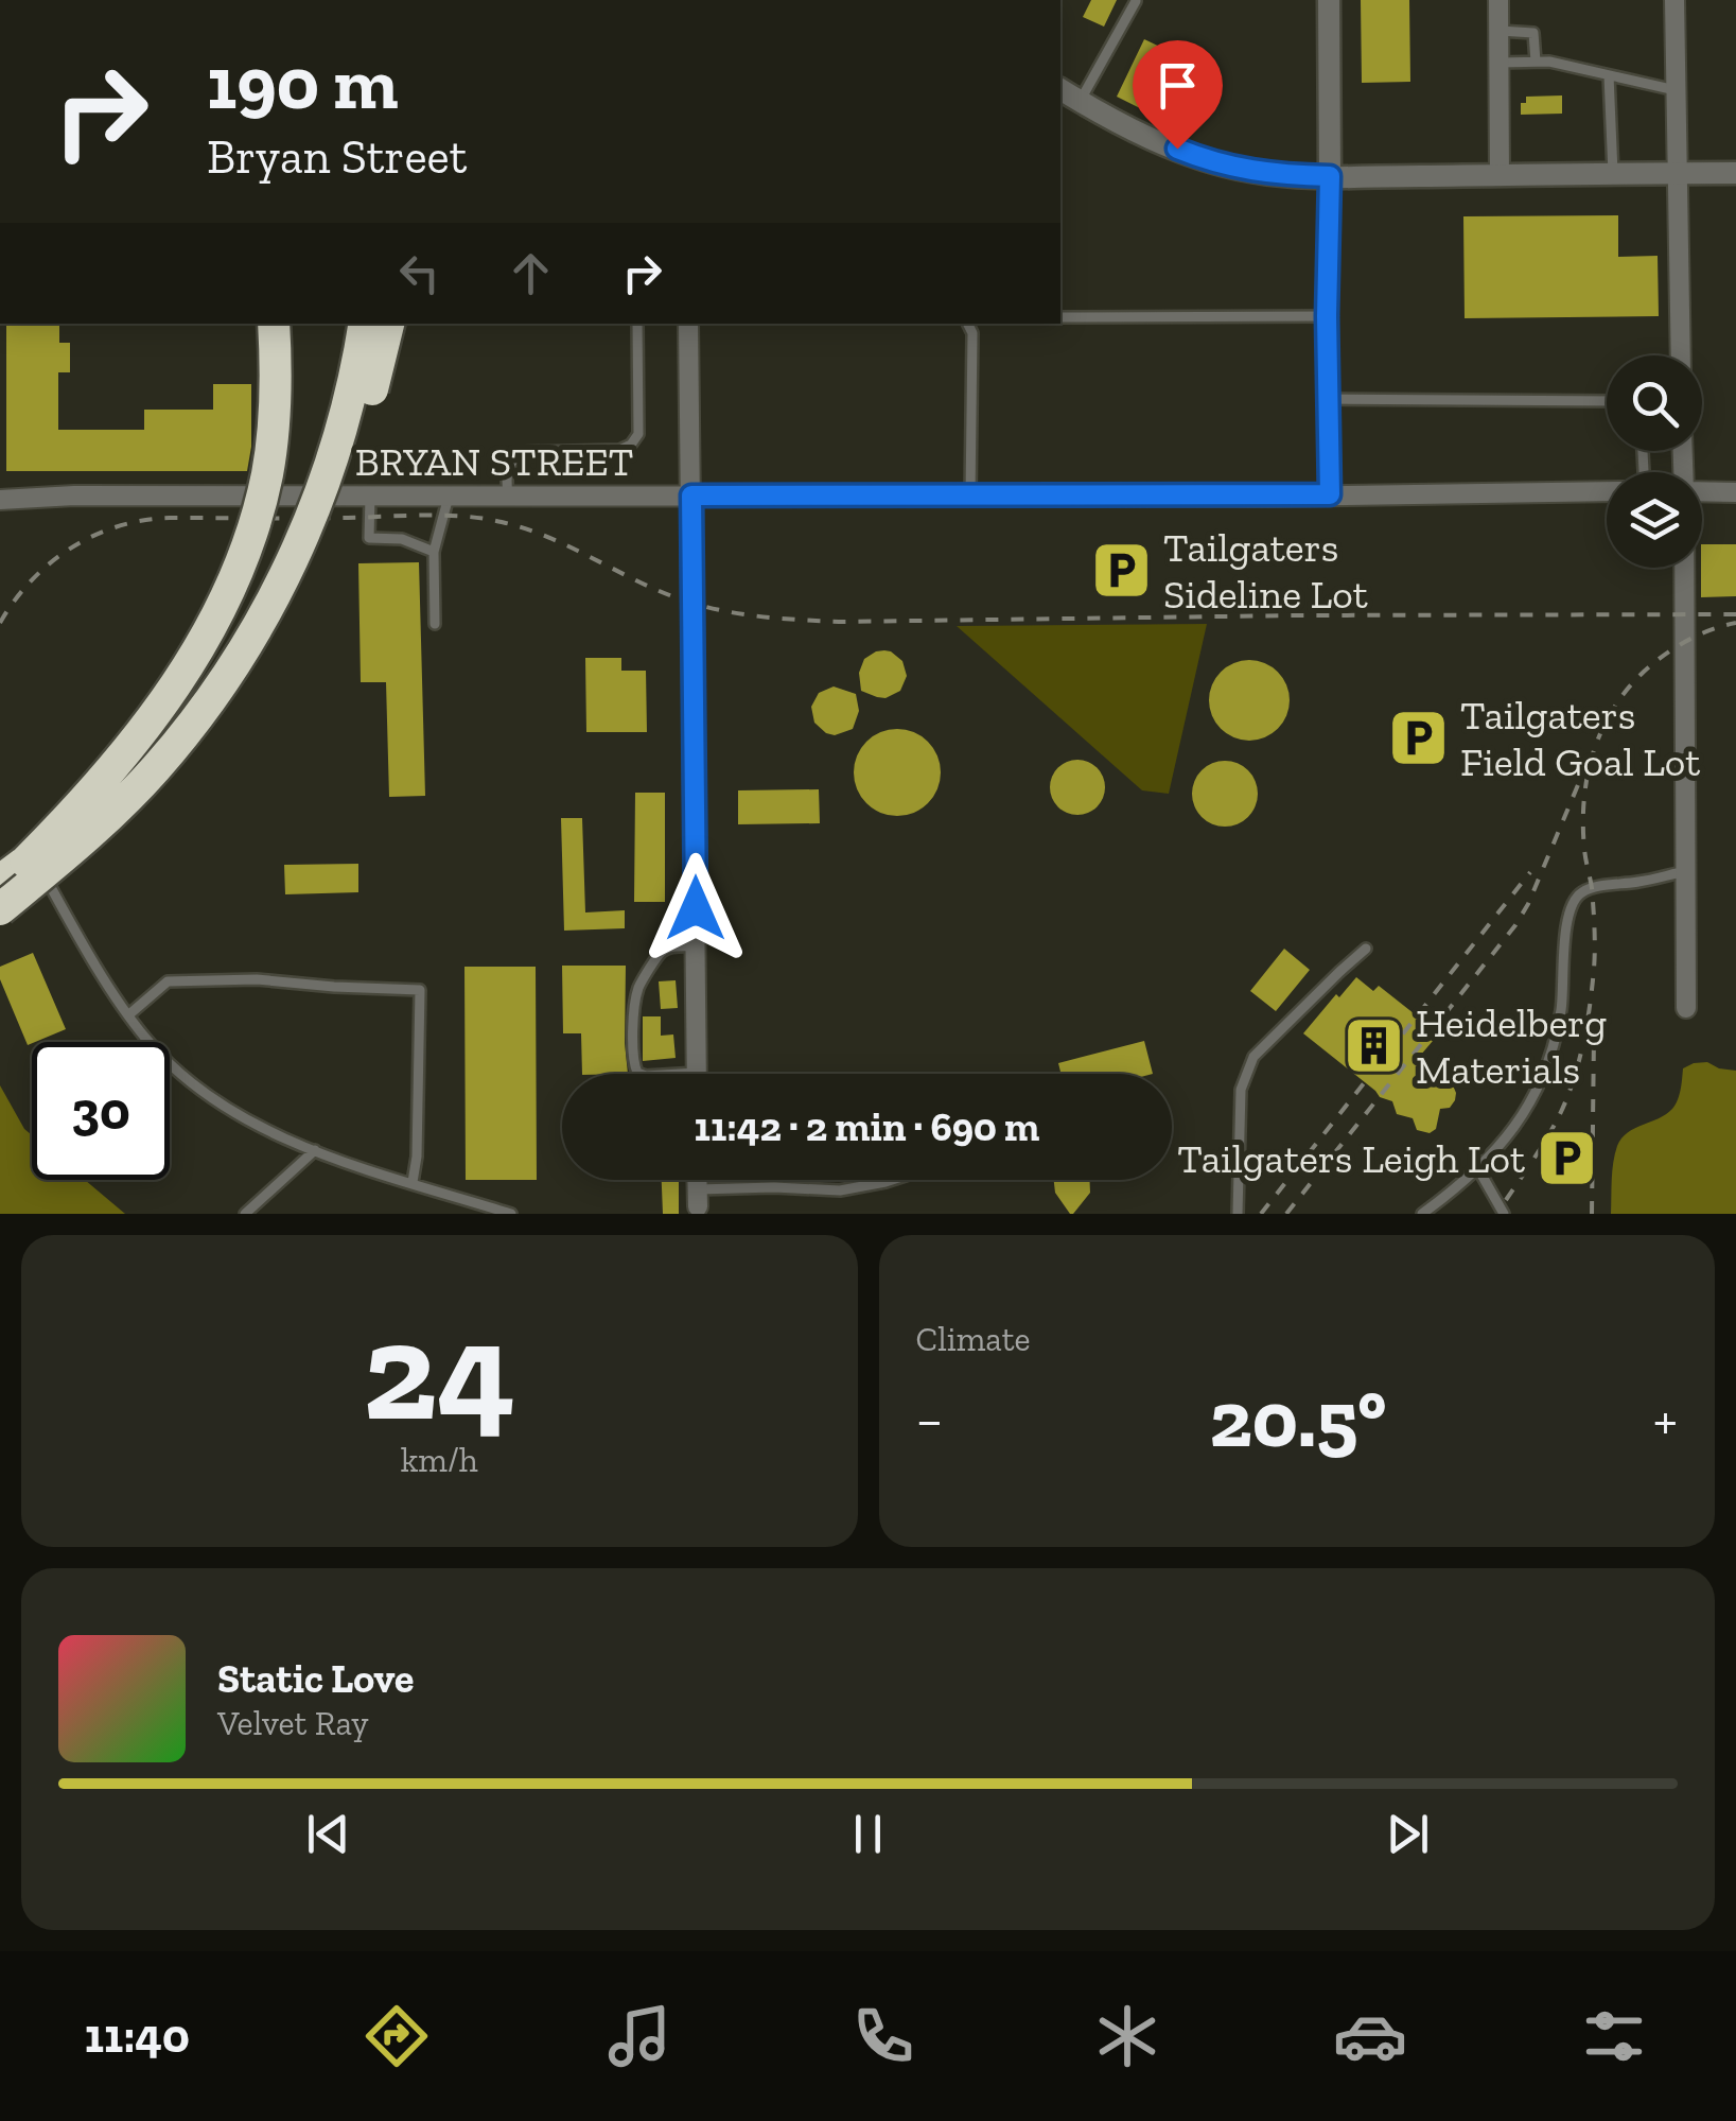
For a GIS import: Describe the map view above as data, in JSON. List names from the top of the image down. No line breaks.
{"streets":{"street":["BRYAN STREET"]},"places":{"parking":["Tailgaters Sideline Lot","Tailgaters Field Goal Lot","Tailgaters Leigh Lot"],"building":["Heidelberg Materials"]},"page":{"turn":["190 m","Bryan Street"],"limit":"30","trip":"11:42 · 2 min · 690 m","tile":[["24","km/h"],"Climate"],"heat":["−","20.5°","+"],"song":["Static Love","Velvet Ray"],"tabs":"11:40"}}
